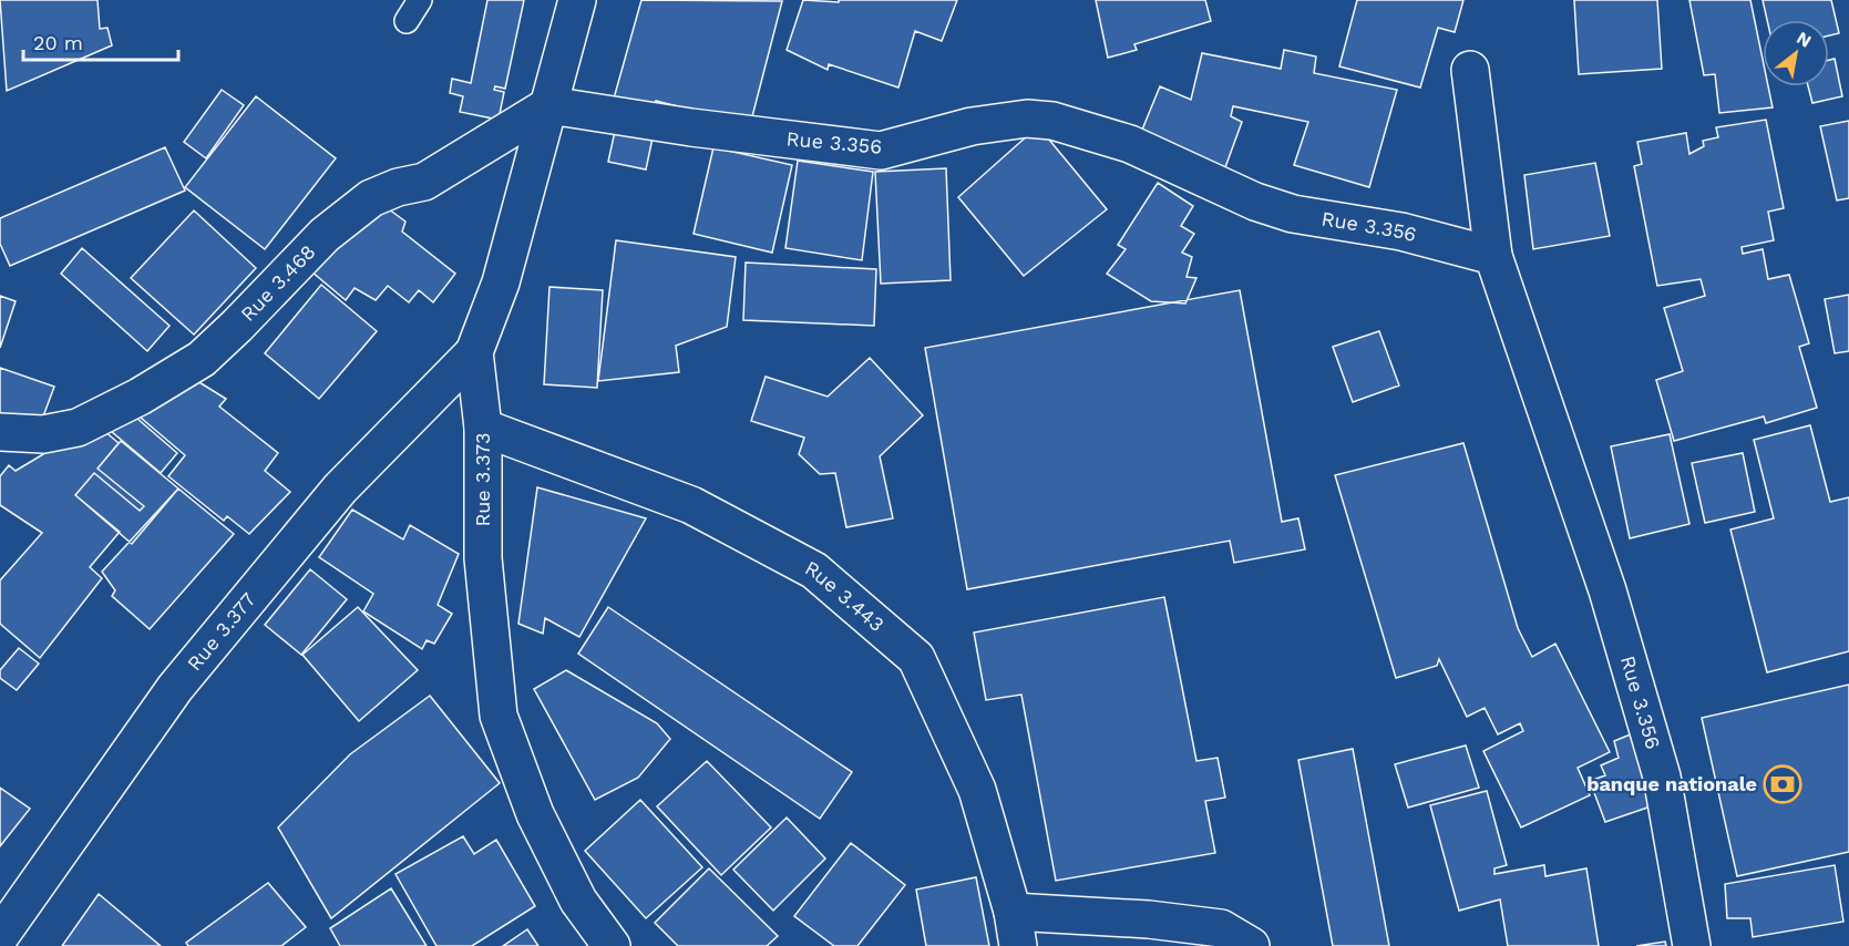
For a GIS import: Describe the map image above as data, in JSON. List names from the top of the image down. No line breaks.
{"streets":{"street":["Rue 3.356","Rue 3.468","Rue 3.373","Rue 3.443","Rue 3.377"]},"crossings":[["Rue 3.356","Rue 3.468"],["Rue 3.356","Rue 3.373"],["Rue 3.468","Rue 3.373"],["Rue 3.373","Rue 3.443"],["Rue 3.373","Rue 3.377"]],"places":{"bank":["banque nationale"]},"scale_bar":"20 m","north":"top right"}
